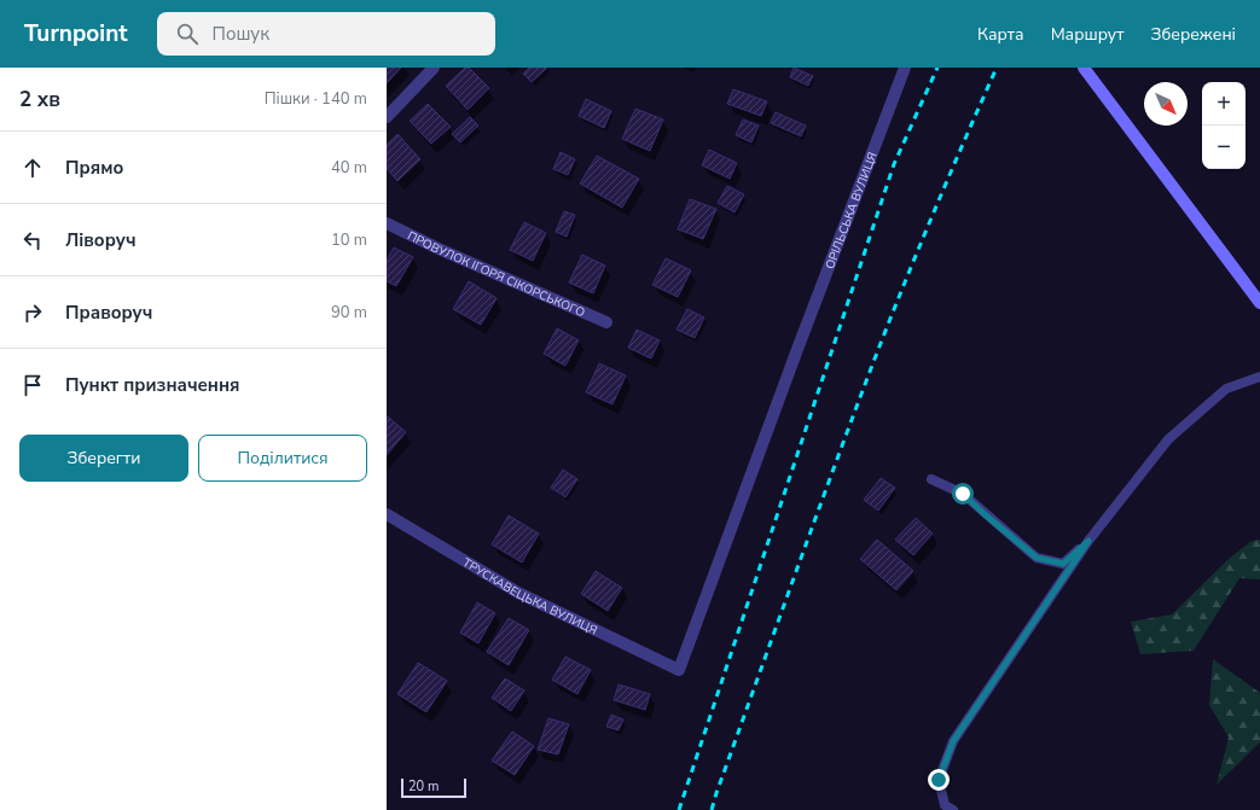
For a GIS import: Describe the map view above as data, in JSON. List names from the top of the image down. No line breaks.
{"streets":{"street":["ОРІЛЬСЬКА ВУЛИЦЯ","ПРОВУЛОК ІГОРЯ СІКОРСЬКОГО","ТРУСКАВЕЦЬКА ВУЛИЦЯ"]},"crossings":[["ОРІЛЬСЬКА ВУЛИЦЯ","ТРУСКАВЕЦЬКА ВУЛИЦЯ"]],"scale_bar":"20 m","north":"bottom right","page":{"header":"Turnpoint","search":"Пошук","nav":["Карта","Маршрут","Збережені"],"heading":["2 хв","Пішки · 140 m"],"map_buttons":["+","−"],"list":[["Прямо","40 m"],["Ліворуч","10 m"],["Праворуч","90 m"],"Пункт призначення"],"buttons":["Зберегти","Поділитися"],"scale":"20 m"}}
